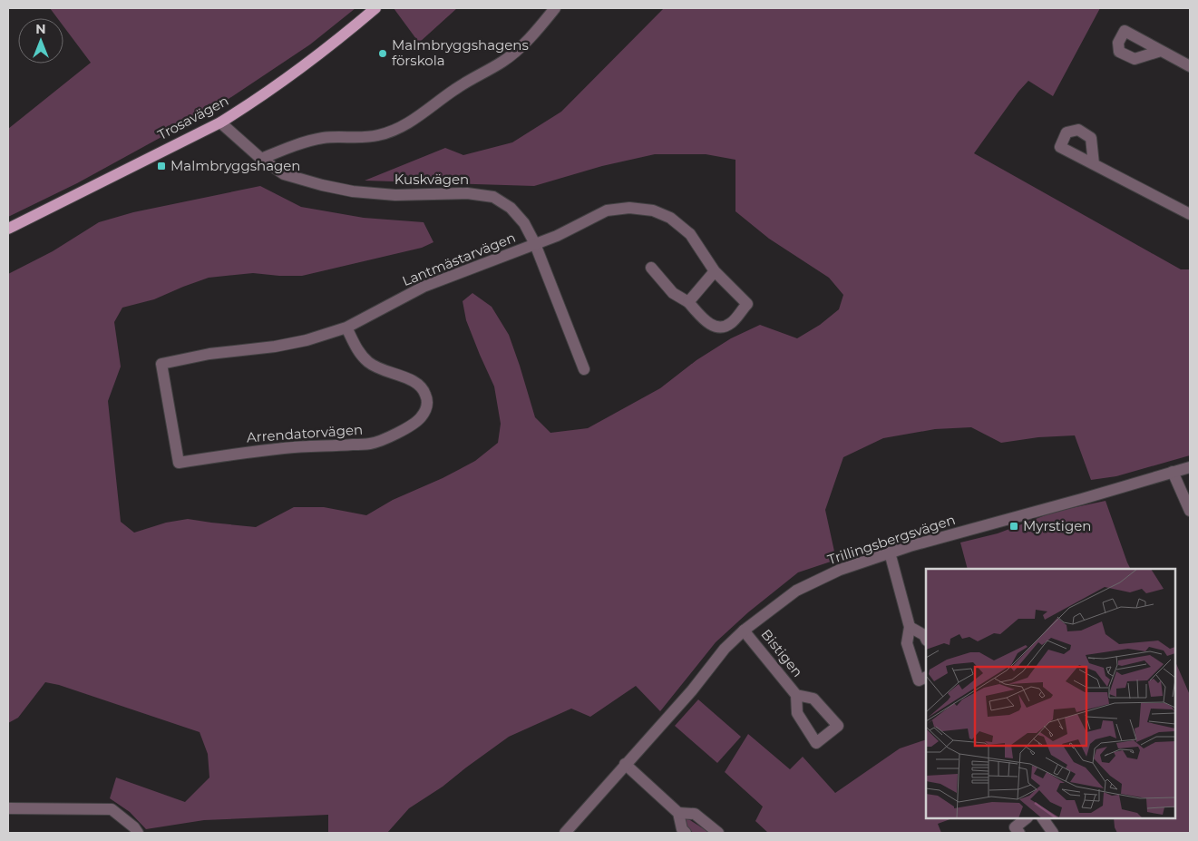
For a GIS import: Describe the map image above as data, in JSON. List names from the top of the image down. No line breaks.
{"streets":{"main road":["Trosavägen"],"street":["Kuskvägen","Lantmästarvägen","Arrendatorvägen","Trillingsbergsvägen","Bistigen"]},"crossings":[["Trosavägen","Kuskvägen"],["Kuskvägen","Lantmästarvägen"],["Lantmästarvägen","Arrendatorvägen"],["Trillingsbergsvägen","Bistigen"]],"places":{"other":["Malmbryggshagens förskola"],"transit":["Malmbryggshagen","Myrstigen"]},"north":"top"}
